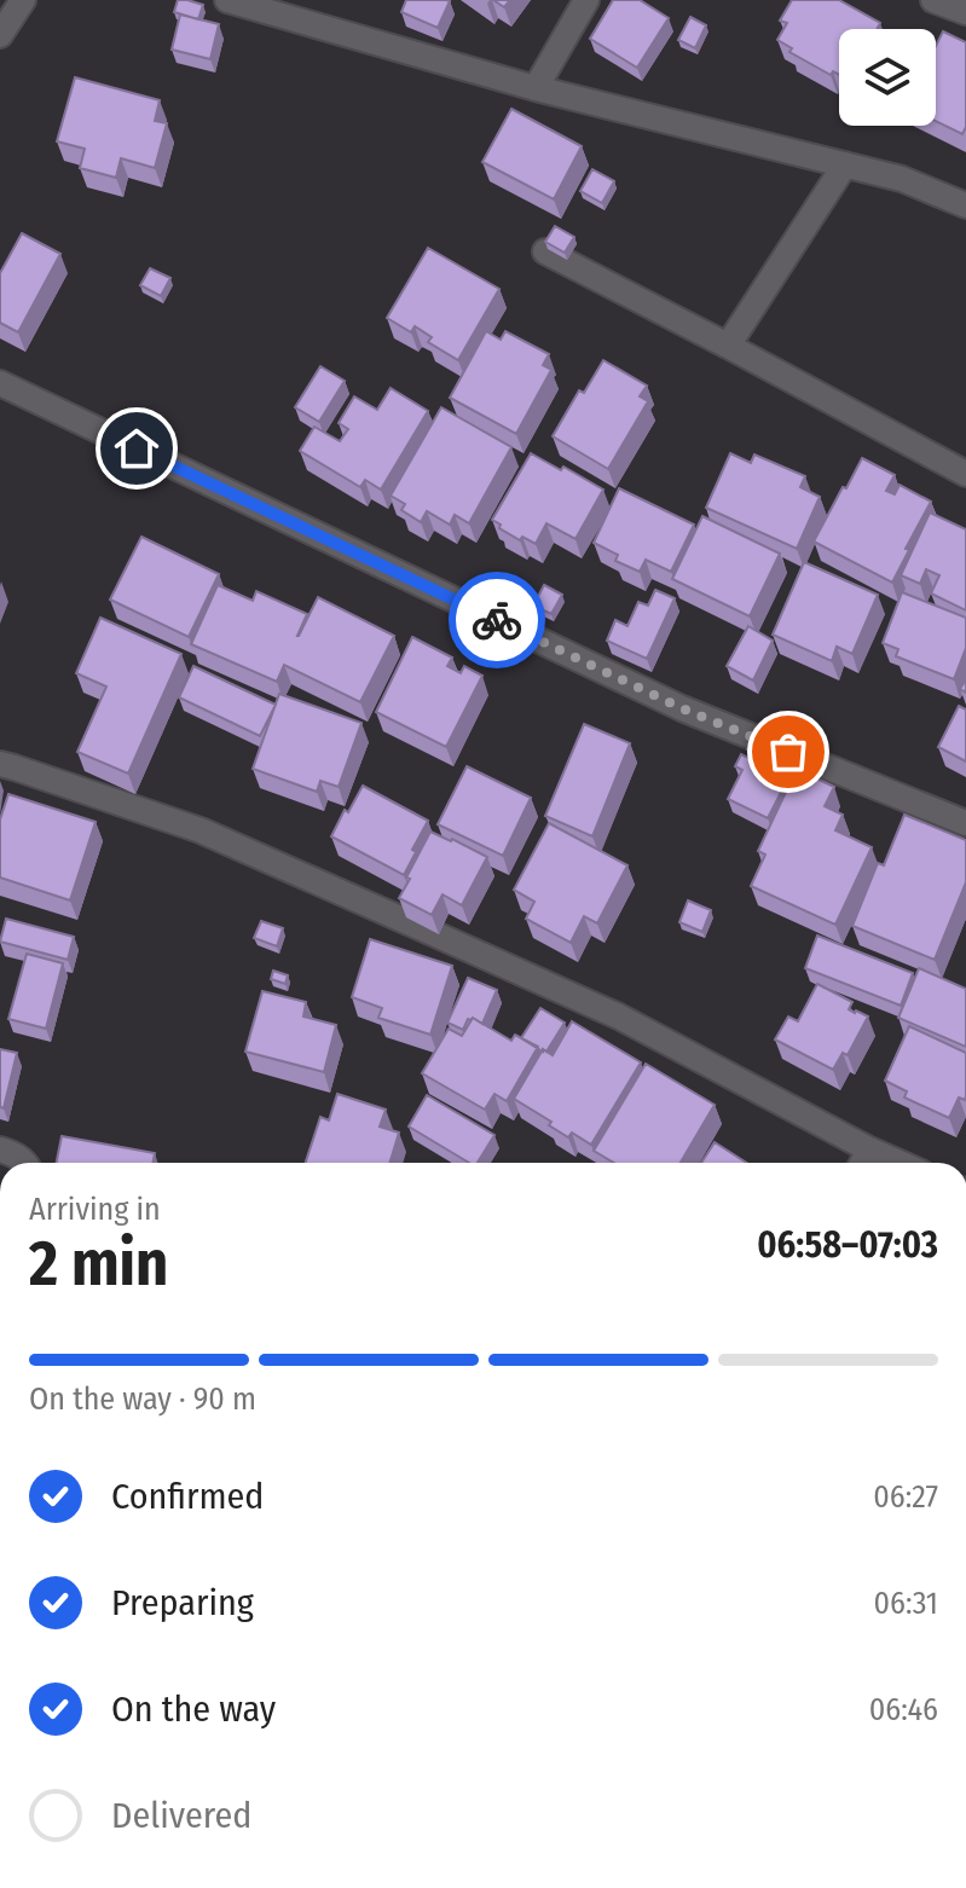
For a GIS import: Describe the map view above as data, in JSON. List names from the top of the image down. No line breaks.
{"page":{"heading":["2 min","Arriving in","06:58–07:03"],"bar":"On the way · 90 m","list":[["Confirmed","06:27"],["Preparing","06:31"],["On the way","06:46"],"Delivered"]}}
